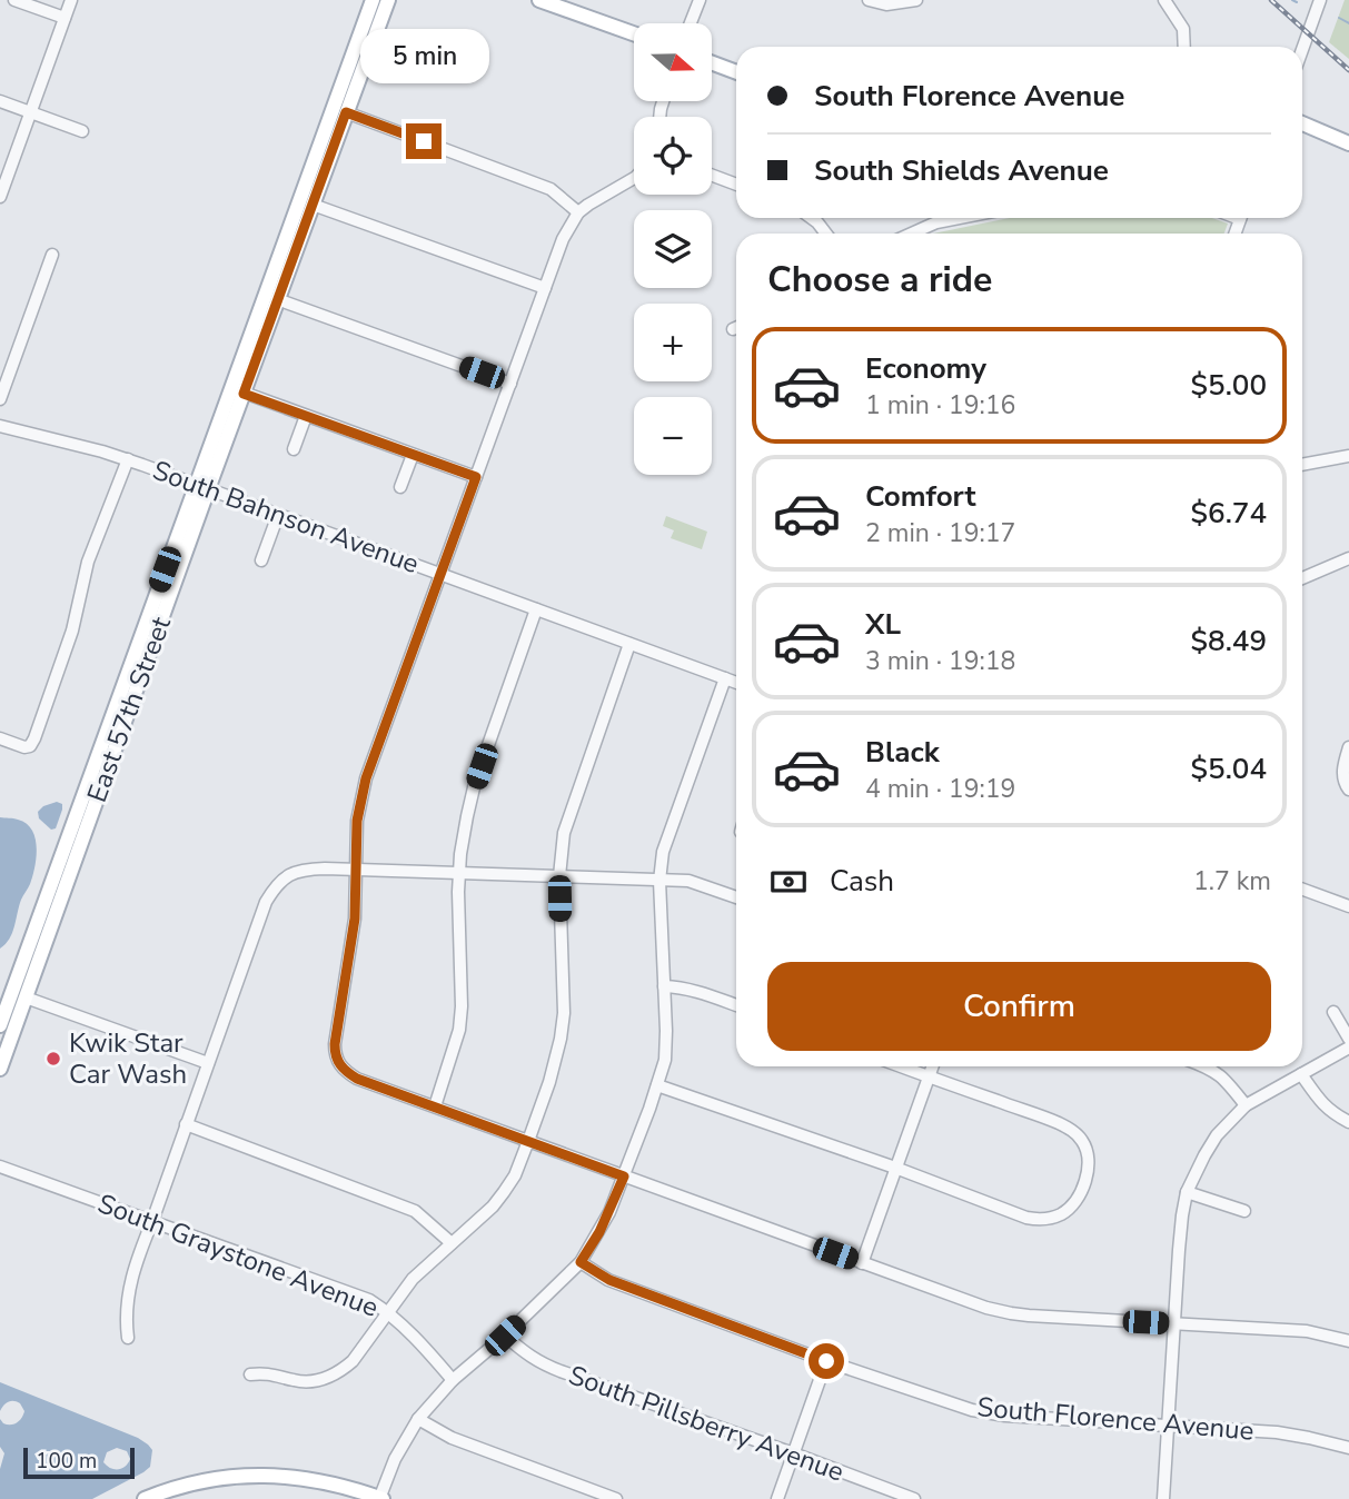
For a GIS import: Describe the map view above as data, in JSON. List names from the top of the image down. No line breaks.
{"streets":{"main road":["East 57th Street"],"street":["South Bahnson Avenue","South Graystone Avenue","South Florence Avenue","South Pillsberry Avenue"]},"crossings":[["South Bahnson Avenue","East 57th Street"]],"places":["Kwik Star Car Wash"],"scale_bar":"100 m","north":"right","page":{"map_buttons":["+","−"],"bubble":"5 min","banner":["South Florence Avenue","South Shields Avenue"],"heading":"Choose a ride","list":[{"name":"Economy","note":"1 min · 19:16","value":"$5.00"},{"name":"Comfort","note":"2 min · 19:17","value":"$6.74"},{"name":"XL","note":"3 min · 19:18","value":"$8.49"},{"name":"Black","note":"4 min · 19:19","value":"$5.04"}],"pay":["Cash","1.7 km"],"buttons":"Confirm","scale":"100 m"}}
